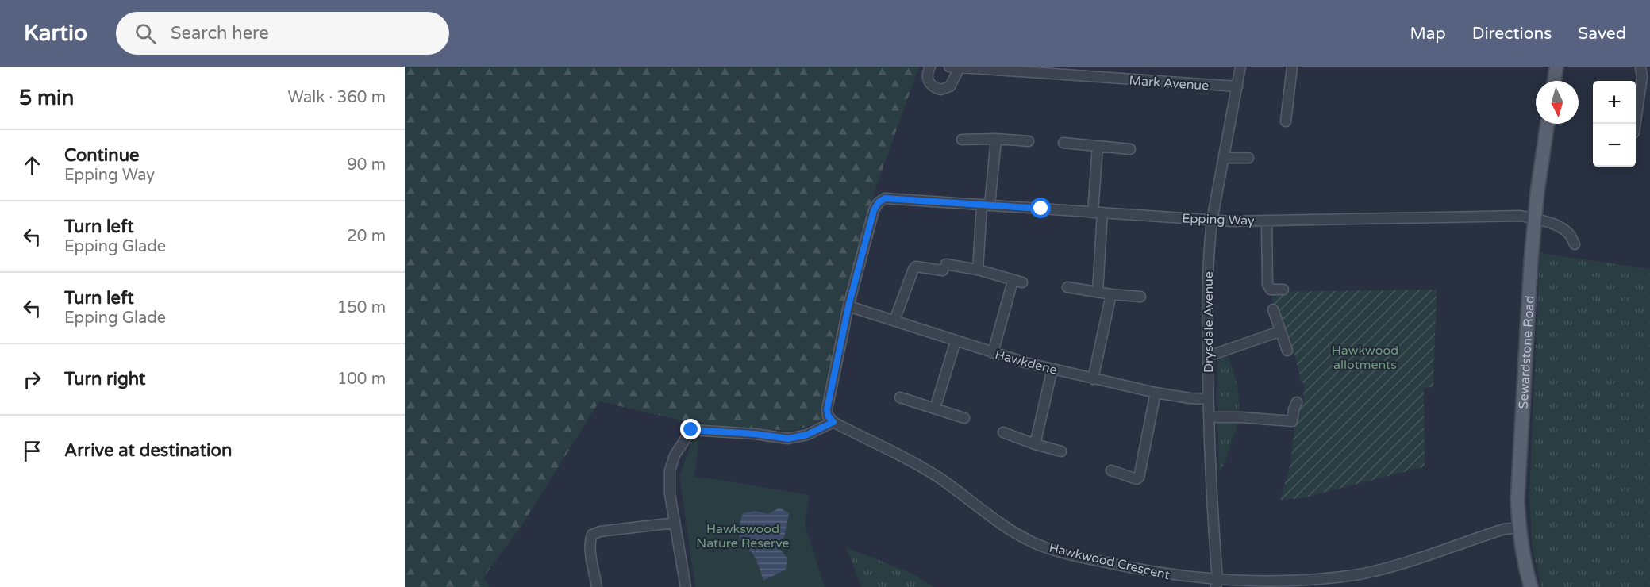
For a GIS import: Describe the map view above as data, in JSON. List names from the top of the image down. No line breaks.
{"streets":{"main road":["Sewardstone Road"],"street":["Mark Avenue","Epping Way","Drysdale Avenue","Hawkdene","Hawkwood Crescent"]},"crossings":[["Mark Avenue","Drysdale Avenue"],["Epping Way","Drysdale Avenue"],["Epping Way","Sewardstone Road"],["Epping Way","Hawkdene"],["Epping Way","Hawkwood Crescent"],["Drysdale Avenue","Hawkdene"],["Drysdale Avenue","Hawkwood Crescent"],["Sewardstone Road","Hawkwood Crescent"]],"parks":["Hawkwood allotments","Hawkswood Nature Reserve"],"north":"bottom","page":{"header":"Kartio","search":"Search here","nav":["Map","Directions","Saved"],"heading":["5 min","Walk · 360 m"],"map_buttons":["+","−"],"list":[["Continue","Epping Way","90 m"],["Turn left","Epping Glade","20 m"],["Turn left","Epping Glade","150 m"],["Turn right","100 m"],"Arrive at destination"]}}
